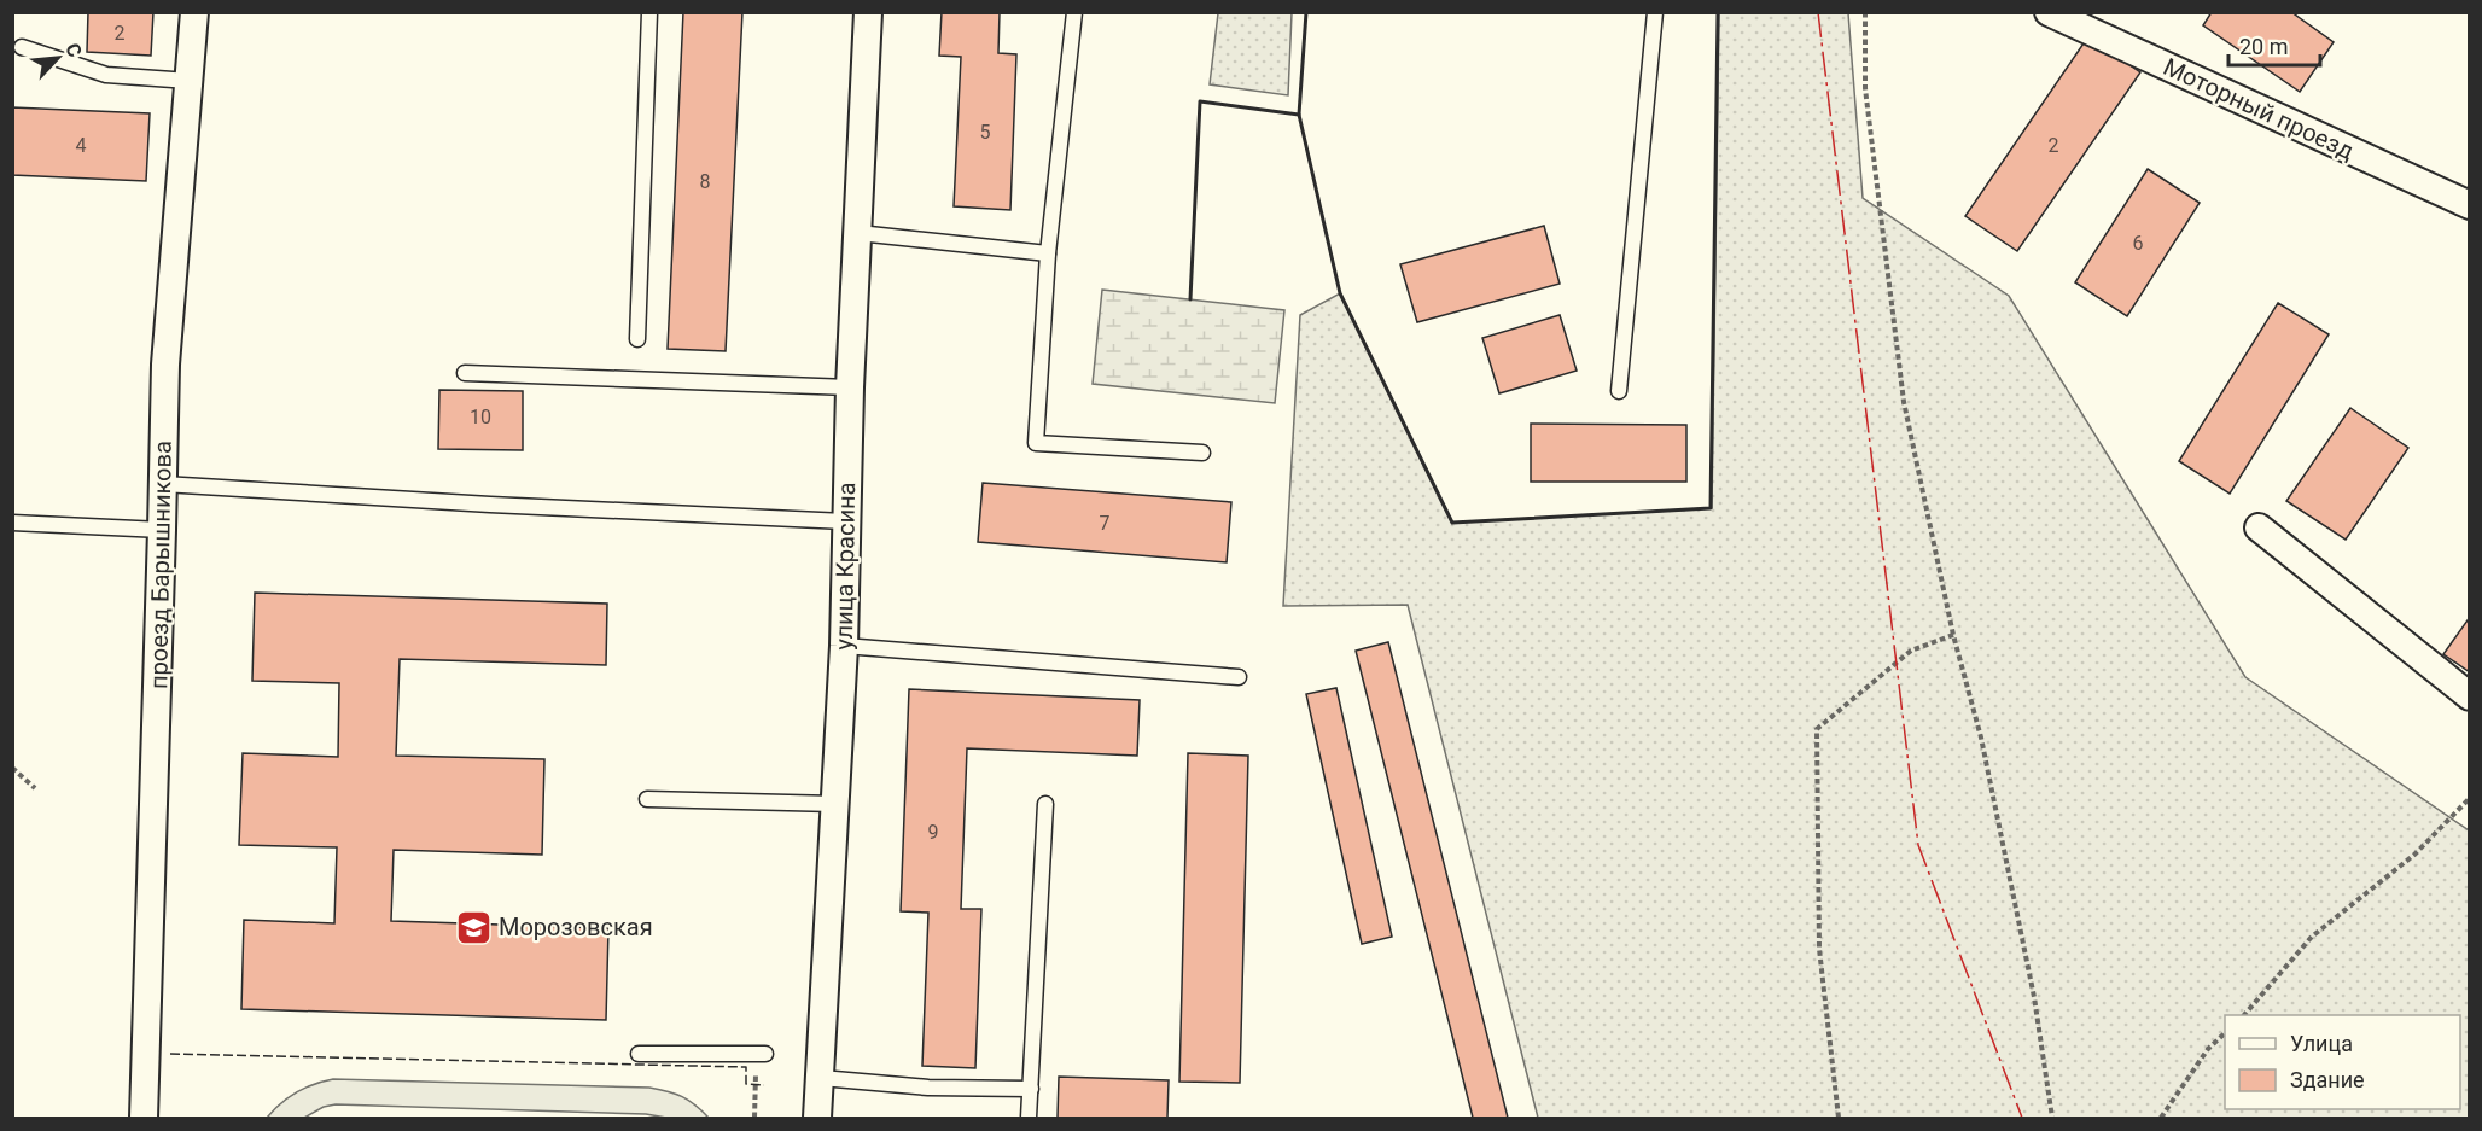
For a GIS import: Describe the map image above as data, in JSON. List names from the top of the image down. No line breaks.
{"streets":{"street":["Моторный проезд","проезд Барышникова","улица Красина"]},"places":{"school or university":["Морозовская"]},"house_numbers":["2","5","4","2","8","6","10","7","9"],"legend":["Улица","Здание"],"scale_bar":"20 m","north":"top right"}
